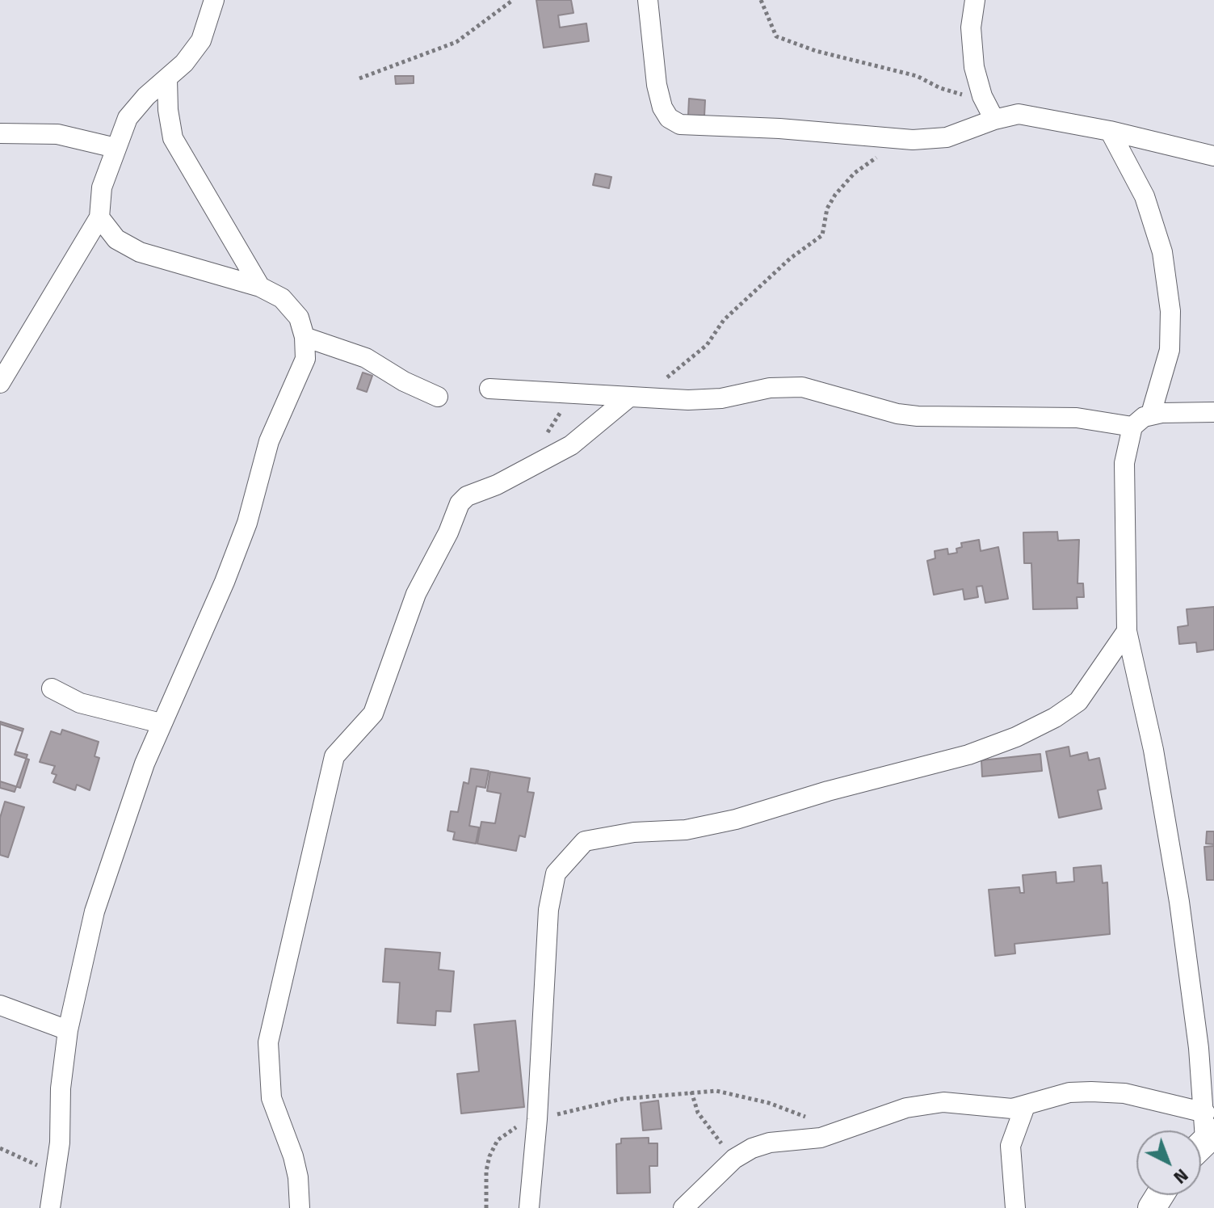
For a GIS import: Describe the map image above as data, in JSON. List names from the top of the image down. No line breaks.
{"north":"bottom right"}
